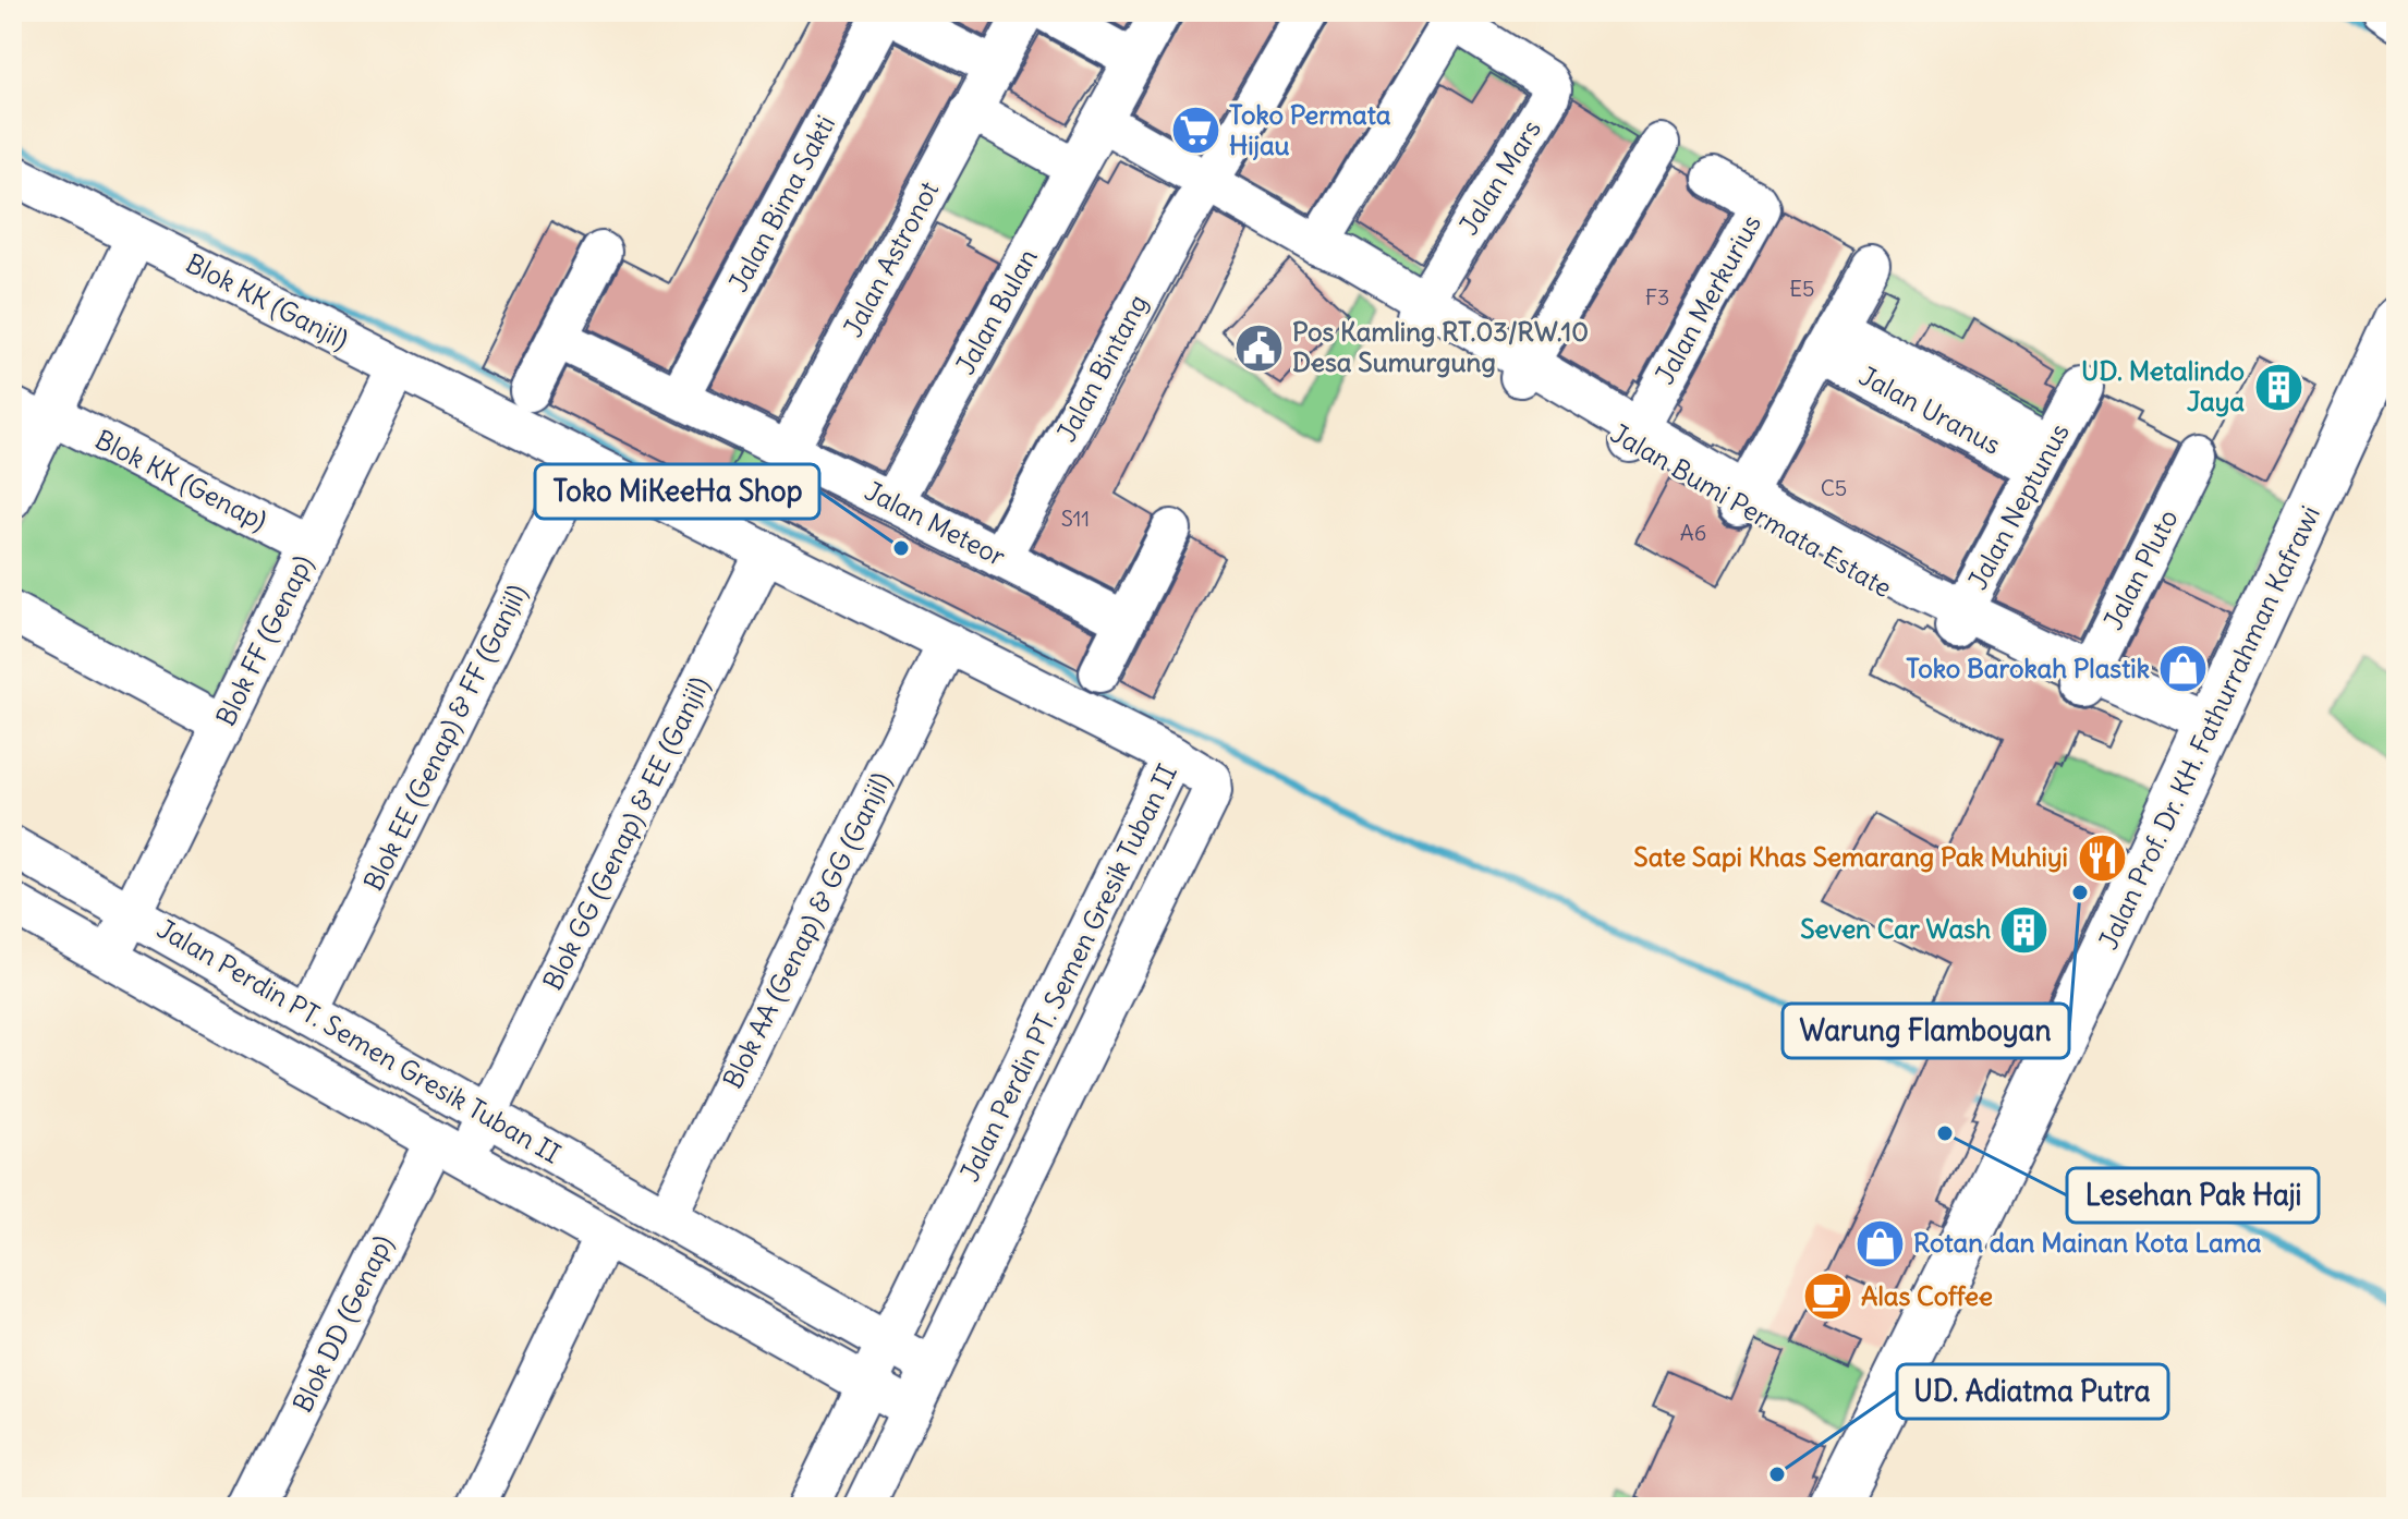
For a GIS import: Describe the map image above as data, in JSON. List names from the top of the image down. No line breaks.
{"streets":{"main road":["Jalan Prof. Dr. KH. Fathurrahman Kafrawi"],"street":["Jalan Mars","Jalan Bima Sakti","Jalan Astronot","Jalan Merkurius","Blok KK (Ganjil)","Jalan Bulan","Jalan Bintang","Jalan Uranus","Blok KK (Genap)","Jalan Neptunus","Jalan Bumi Permata Estate","Jalan Meteor","Jalan Pluto","Blok FF (Genap)","Blok EE (Genap) & FF (Ganjil)","Blok GG (Genap) & EE (Ganjil)","Blok AA (Genap) & GG (Ganjil)","Jalan Perdin PT. Semen Gresik Tuban II","Blok DD (Genap)"]},"crossings":[["Jalan Mars","Jalan Bumi Permata Estate"],["Jalan Bima Sakti","Jalan Meteor"],["Jalan Astronot","Jalan Meteor"],["Jalan Merkurius","Jalan Bumi Permata Estate"],["Blok KK (Ganjil)","Blok FF (Genap)"],["Blok KK (Ganjil)","Blok EE (Genap) & FF (Ganjil)"],["Blok KK (Ganjil)","Blok GG (Genap) & EE (Ganjil)"],["Blok KK (Ganjil)","Blok AA (Genap) & GG (Ganjil)"],["Blok KK (Ganjil)","Jalan Perdin PT. Semen Gresik Tuban II"],["Jalan Bulan","Jalan Bumi Permata Estate"],["Jalan Bulan","Jalan Meteor"],["Jalan Bintang","Jalan Bumi Permata Estate"],["Jalan Bintang","Jalan Meteor"],["Jalan Uranus","Jalan Neptunus"],["Blok KK (Genap)","Blok FF (Genap)"],["Jalan Neptunus","Jalan Bumi Permata Estate"],["Jalan Bumi Permata Estate","Jalan Pluto"],["Jalan Bumi Permata Estate","Jalan Prof. Dr. KH. Fathurrahman Kafrawi"],["Blok FF (Genap)","Jalan Perdin PT. Semen Gresik Tuban II"],["Blok EE (Genap) & FF (Ganjil)","Jalan Perdin PT. Semen Gresik Tuban II"],["Blok GG (Genap) & EE (Ganjil)","Jalan Perdin PT. Semen Gresik Tuban II"],["Blok GG (Genap) & EE (Ganjil)","Blok DD (Genap)"],["Blok AA (Genap) & GG (Ganjil)","Jalan Perdin PT. Semen Gresik Tuban II"],["Jalan Perdin PT. Semen Gresik Tuban II","Blok DD (Genap)"]],"places":{"supermarket":["Toko Permata Hijau"],"public building":["Pos Kamling RT.03/RW.10 Desa Sumurgung"],"building":["UD. Metalindo Jaya","Seven Car Wash"],"other":["Toko MiKeeHa Shop","Warung Flamboyan","Lesehan Pak Haji","UD. Adiatma Putra"],"shop":["Toko Barokah Plastik","Rotan dan Mainan Kota Lama"],"restaurant":["Sate Sapi Khas Semarang Pak Muhiyi"],"cafe":["Alas Coffee"]},"house_numbers":["E5","F3","C5","S11","A6"]}
